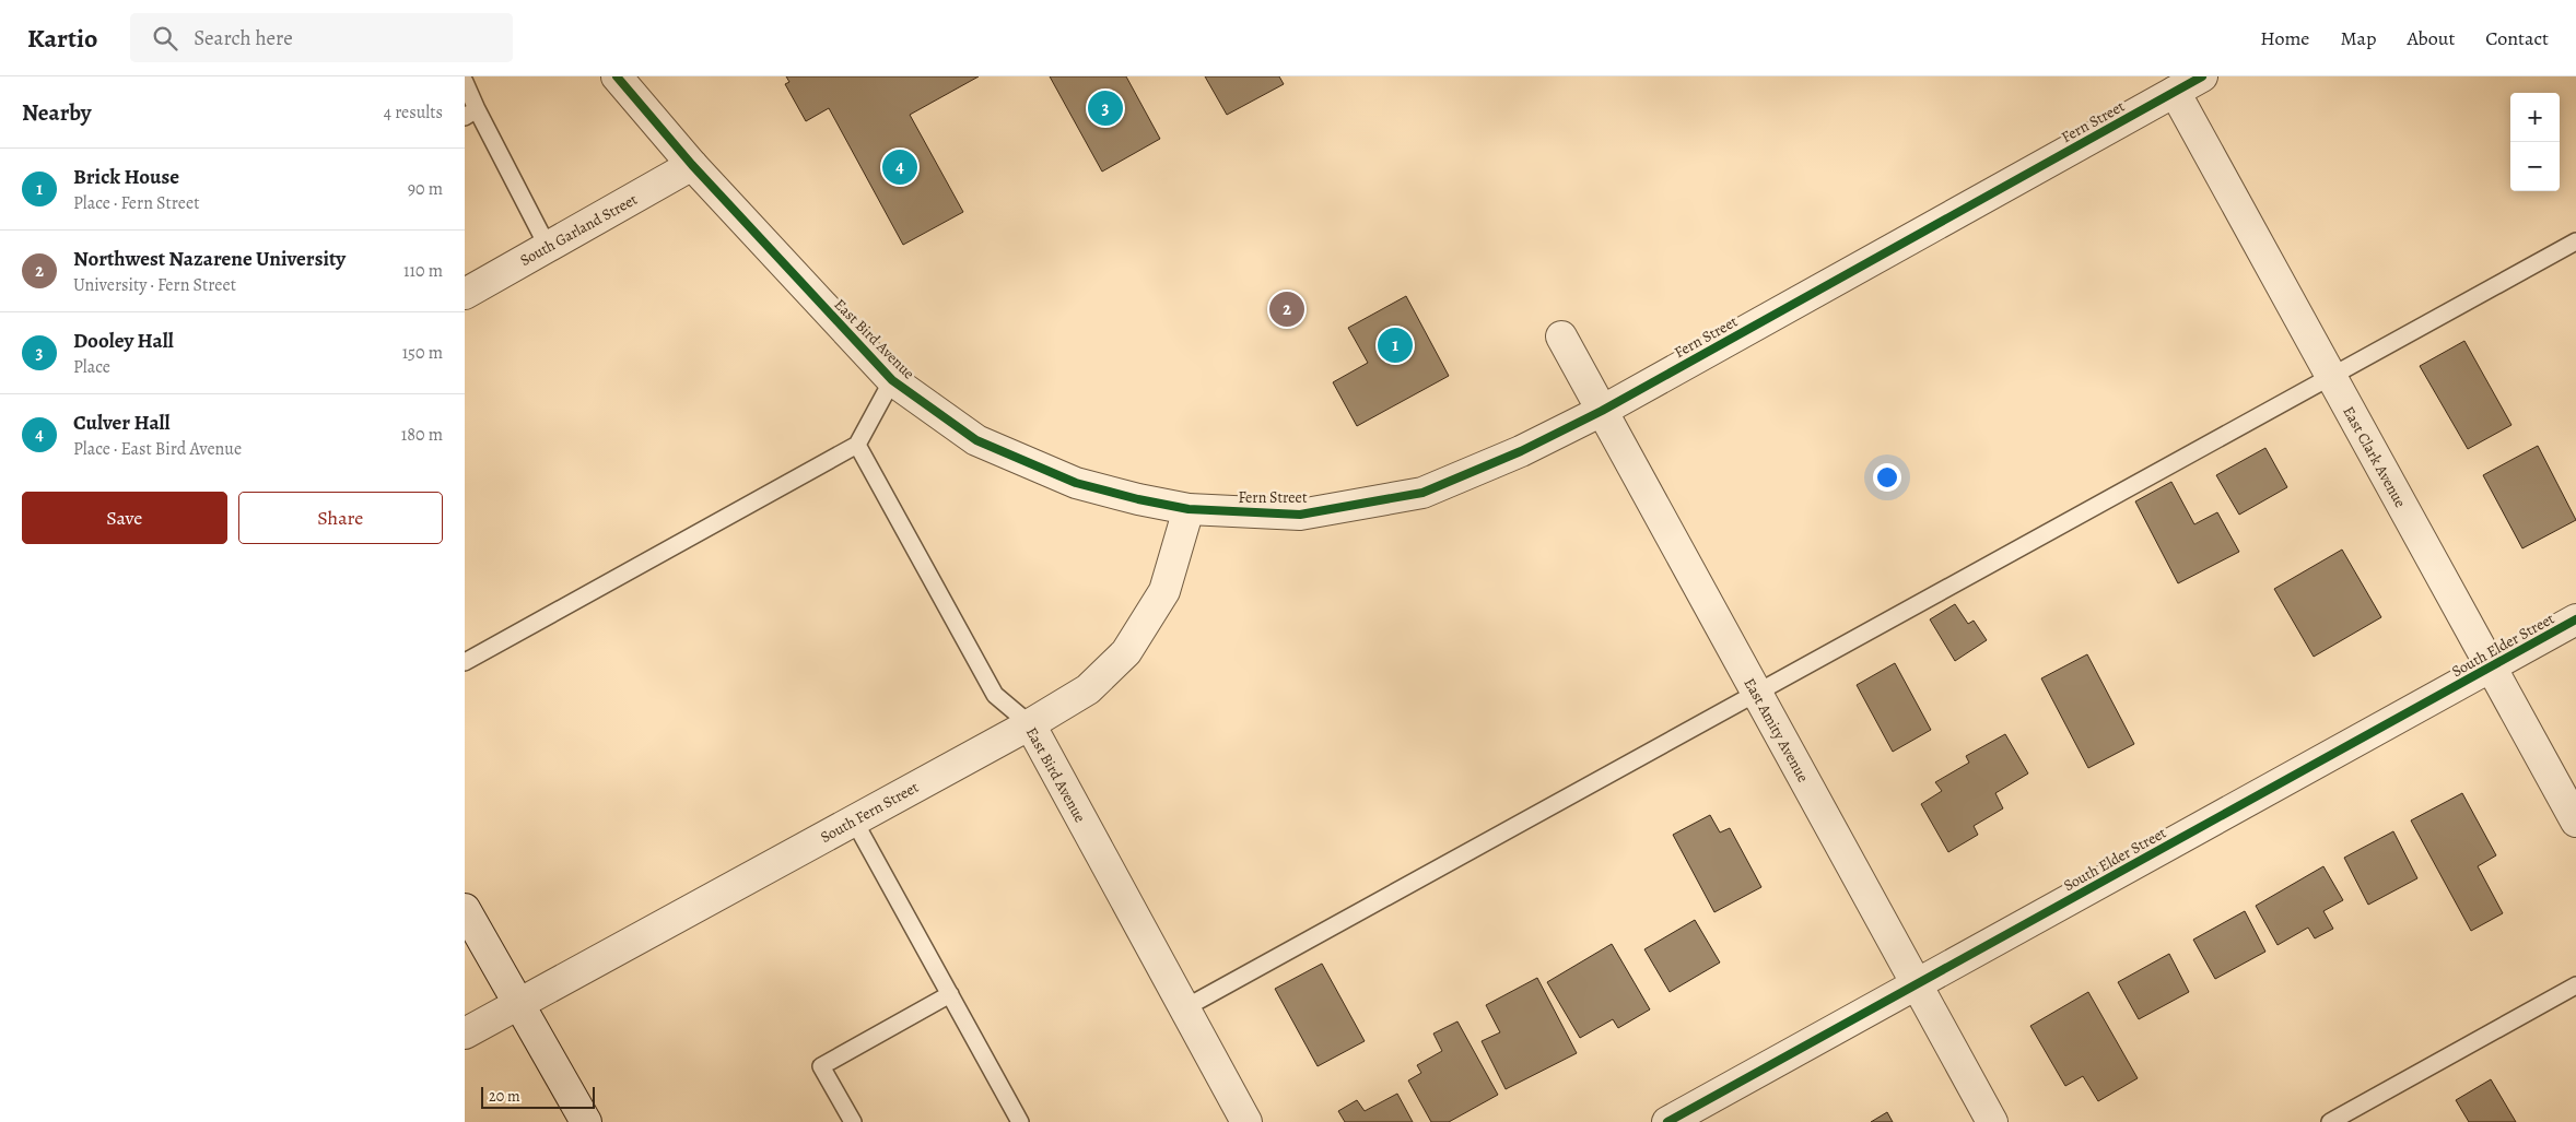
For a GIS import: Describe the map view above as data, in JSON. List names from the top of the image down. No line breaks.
{"streets":{"street":["Fern Street","South Garland Street","East Bird Avenue","East Clark Avenue","South Elder Street","East Amity Avenue","South Fern Street"]},"crossings":[["Fern Street","East Bird Avenue"],["Fern Street","East Clark Avenue"],["Fern Street","East Amity Avenue"],["Fern Street","South Fern Street"],["South Garland Street","East Bird Avenue"],["East Bird Avenue","South Fern Street"],["East Clark Avenue","South Elder Street"],["South Elder Street","East Amity Avenue"]],"scale_bar":"20 m","page":{"header":"Kartio","search":"Search here","nav":["Home","Map","About","Contact"],"heading":["Nearby","4 results"],"pins":["3","4","2","1"],"map_buttons":["+","−"],"list":[{"mark":"1","name":"Brick House","note":"Place · Fern Street","value":"90 m"},{"mark":"2","name":"Northwest Nazarene University","note":"University · Fern Street","value":"110 m"},{"mark":"3","name":"Dooley Hall","note":"Place","value":"150 m"},{"mark":"4","name":"Culver Hall","note":"Place · East Bird Avenue","value":"180 m"}],"buttons":["Save","Share"],"scale":"20 m"}}
